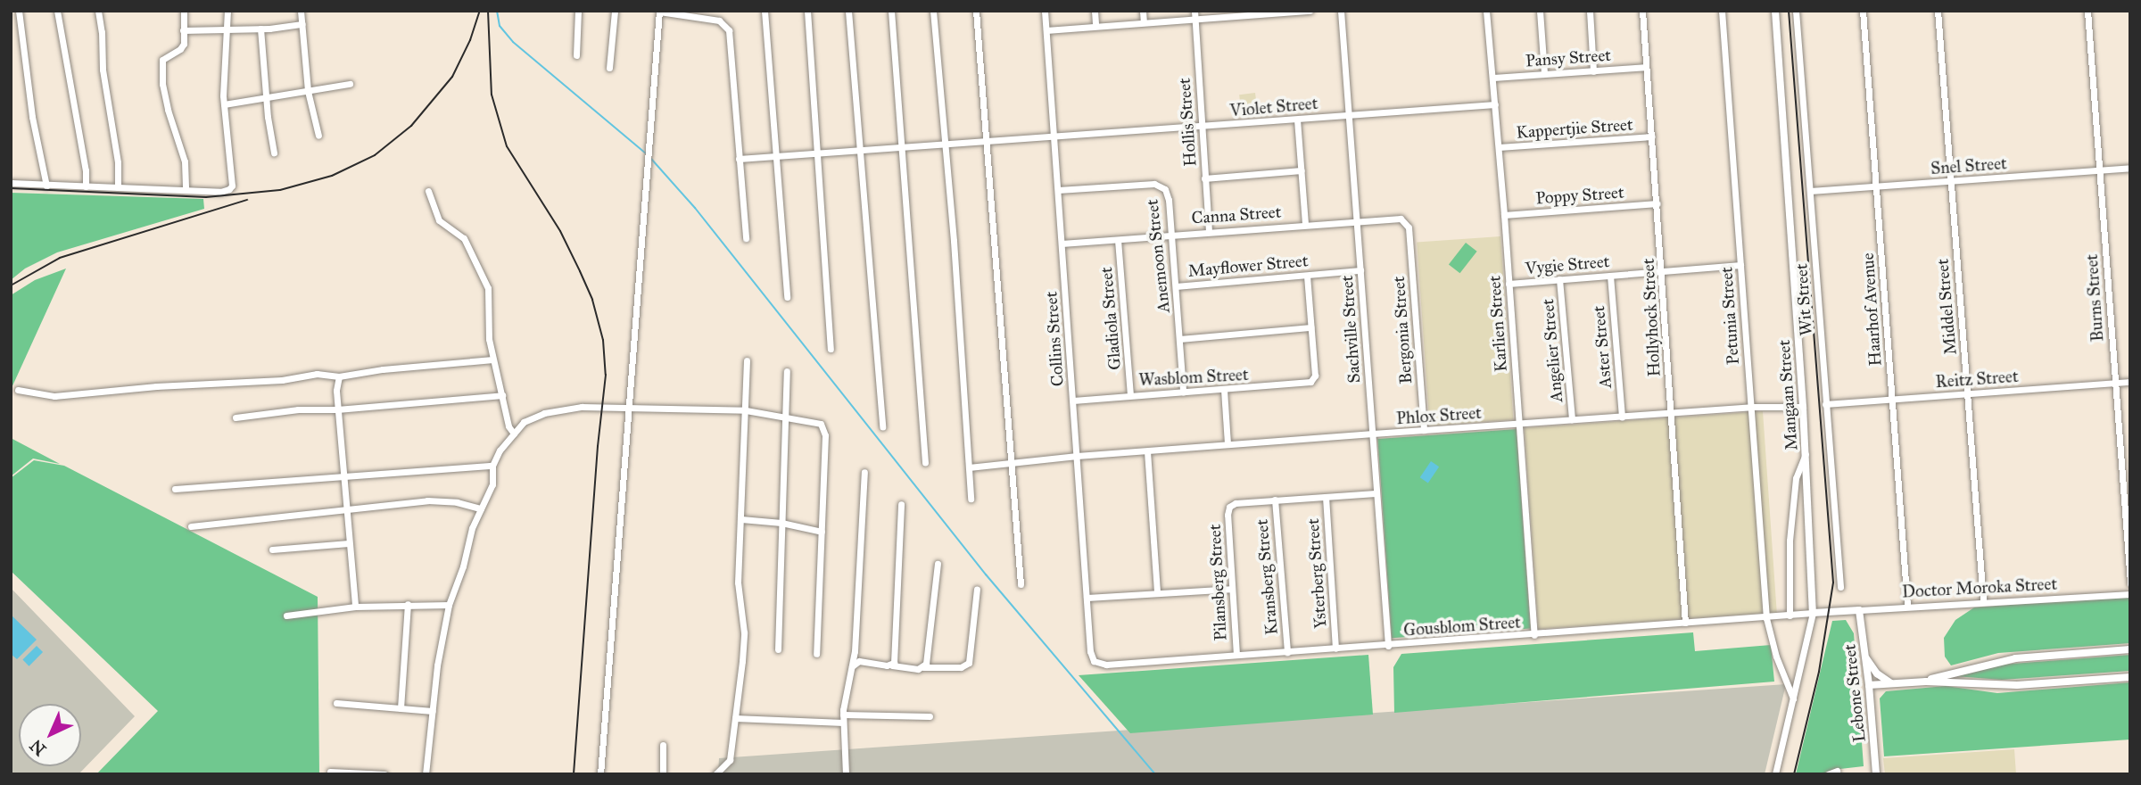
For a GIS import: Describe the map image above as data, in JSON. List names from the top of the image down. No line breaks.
{"streets":{"street":["Pansy Street","Violet Street","Hollis Street","Kappertjie Street","Snel Street","Poppy Street","Canna Street","Anemoon Street","Vygie Street","Mayflower Street","Burns Street","Wit Street","Middel Street","Haarhof Avenue","Petunia Street","Hollyhock Street","Gladiola Street","Karlien Street","Sachville Street","Bergonia Street","Collins Street","Aster Street","Angelier Street","Wasblom Street","Reitz Street","Mangaan Street","Phlox Street","Ysterberg Street","Kransberg Street","Pilansberg Street","Doctor Moroka Street","Gousblom Street","Lebone Street"]},"crossings":[["Pansy Street","Hollyhock Street"],["Pansy Street","Karlien Street"],["Violet Street","Hollis Street"],["Violet Street","Karlien Street"],["Violet Street","Sachville Street"],["Violet Street","Collins Street"],["Hollis Street","Canna Street"],["Kappertjie Street","Hollyhock Street"],["Kappertjie Street","Karlien Street"],["Snel Street","Burns Street"],["Snel Street","Wit Street"],["Snel Street","Middel Street"],["Snel Street","Haarhof Avenue"],["Poppy Street","Hollyhock Street"],["Poppy Street","Karlien Street"],["Canna Street","Anemoon Street"],["Canna Street","Gladiola Street"],["Canna Street","Sachville Street"],["Canna Street","Bergonia Street"],["Canna Street","Collins Street"],["Anemoon Street","Mayflower Street"],["Anemoon Street","Collins Street"],["Anemoon Street","Wasblom Street"],["Vygie Street","Petunia Street"],["Vygie Street","Hollyhock Street"],["Vygie Street","Karlien Street"],["Vygie Street","Aster Street"],["Vygie Street","Angelier Street"],["Mayflower Street","Sachville Street"],["Burns Street","Reitz Street"],["Wit Street","Reitz Street"],["Middel Street","Reitz Street"],["Middel Street","Doctor Moroka Street"],["Haarhof Avenue","Reitz Street"],["Haarhof Avenue","Doctor Moroka Street"],["Petunia Street","Mangaan Street"],["Petunia Street","Phlox Street"],["Petunia Street","Gousblom Street"],["Hollyhock Street","Phlox Street"],["Hollyhock Street","Gousblom Street"],["Gladiola Street","Wasblom Street"],["Karlien Street","Phlox Street"],["Karlien Street","Gousblom Street"],["Sachville Street","Phlox Street"],["Sachville Street","Pilansberg Street"],["Sachville Street","Gousblom Street"],["Bergonia Street","Phlox Street"],["Collins Street","Wasblom Street"],["Collins Street","Phlox Street"],["Collins Street","Gousblom Street"],["Aster Street","Phlox Street"],["Angelier Street","Phlox Street"],["Mangaan Street","Phlox Street"],["Mangaan Street","Gousblom Street"],["Ysterberg Street","Pilansberg Street"],["Ysterberg Street","Gousblom Street"],["Kransberg Street","Pilansberg Street"],["Kransberg Street","Gousblom Street"],["Pilansberg Street","Gousblom Street"],["Doctor Moroka Street","Gousblom Street"],["Doctor Moroka Street","Lebone Street"]],"north":"bottom left"}
